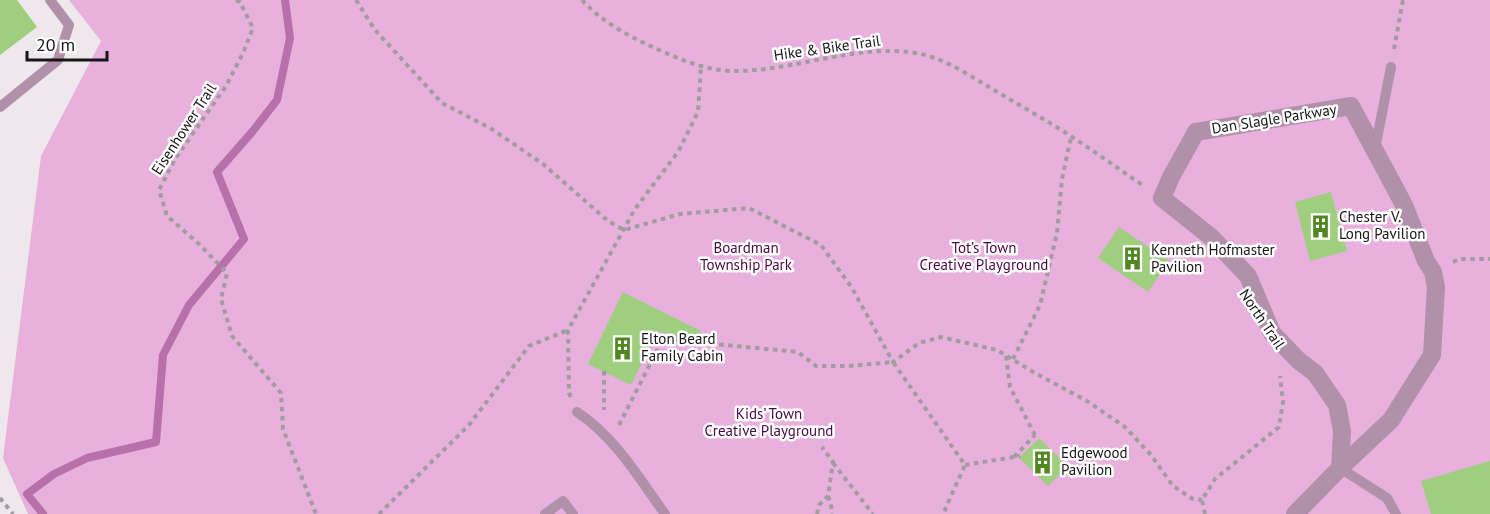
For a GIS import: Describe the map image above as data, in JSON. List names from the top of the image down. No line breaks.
{"streets":{"street":["Dan Slagle Parkway"],"path":["Hike & Bike Trail","Eisenhower Trail","North Trail"]},"crossings":[["Hike & Bike Trail","Dan Slagle Parkway"]],"parks":["Boardman Township Park","Tot’s Town Creative Playground","Kids’ Town Creative Playground"],"places":{"building":["Chester V. Long Pavilion","Kenneth Hofmaster Pavilion","Elton Beard Family Cabin","Edgewood Pavilion"]},"scale_bar":"20 m"}
